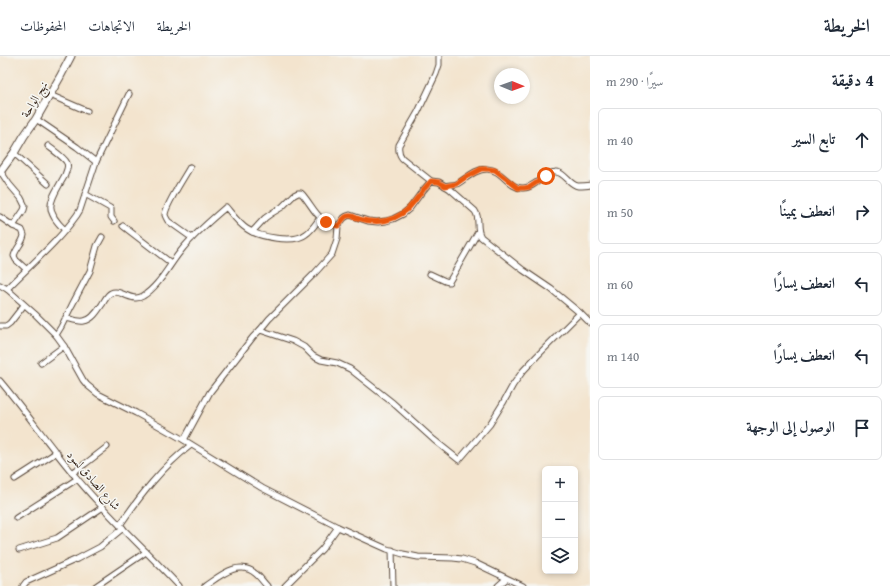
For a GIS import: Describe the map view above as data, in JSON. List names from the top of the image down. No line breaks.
{"streets":{"street":["نهج الواحة","شارع الصادق لسود"]},"north":"right","page":{"header":"الخريطة","nav":["الخريطة","الاتجاهات","المحفوظات"],"heading":["4 دقيقة","سيرًا · 290 m"],"list":[["تابع السير","40 m"],["انعطف يمينًا","50 m"],["انعطف يسارًا","60 m"],["انعطف يسارًا","140 m"],"الوصول إلى الوجهة"],"map_buttons":["+","−"]}}
